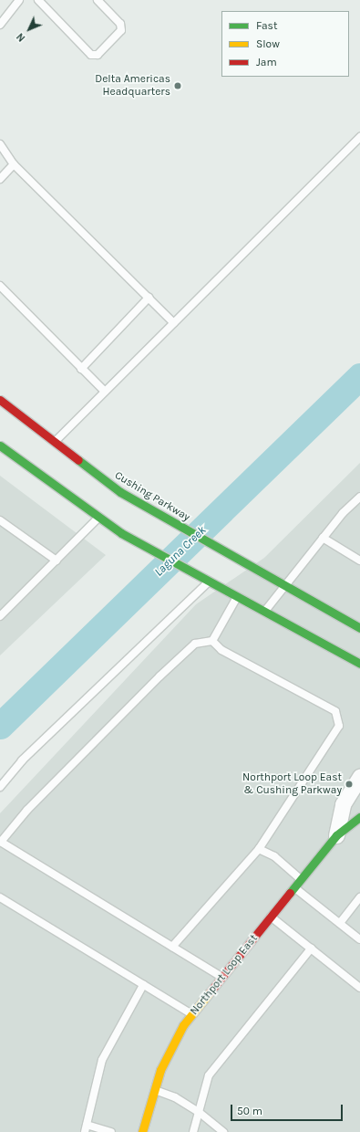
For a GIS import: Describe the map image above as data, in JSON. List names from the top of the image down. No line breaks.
{"streets":{"main road":["Cushing Parkway","Northport Loop East"]},"water":["Laguna Creek"],"places":["Delta Americas Headquarters","Northport Loop East & Cushing Parkway"],"legend":["Fast","Slow","Jam"],"scale_bar":"50 m","north":"bottom left"}
